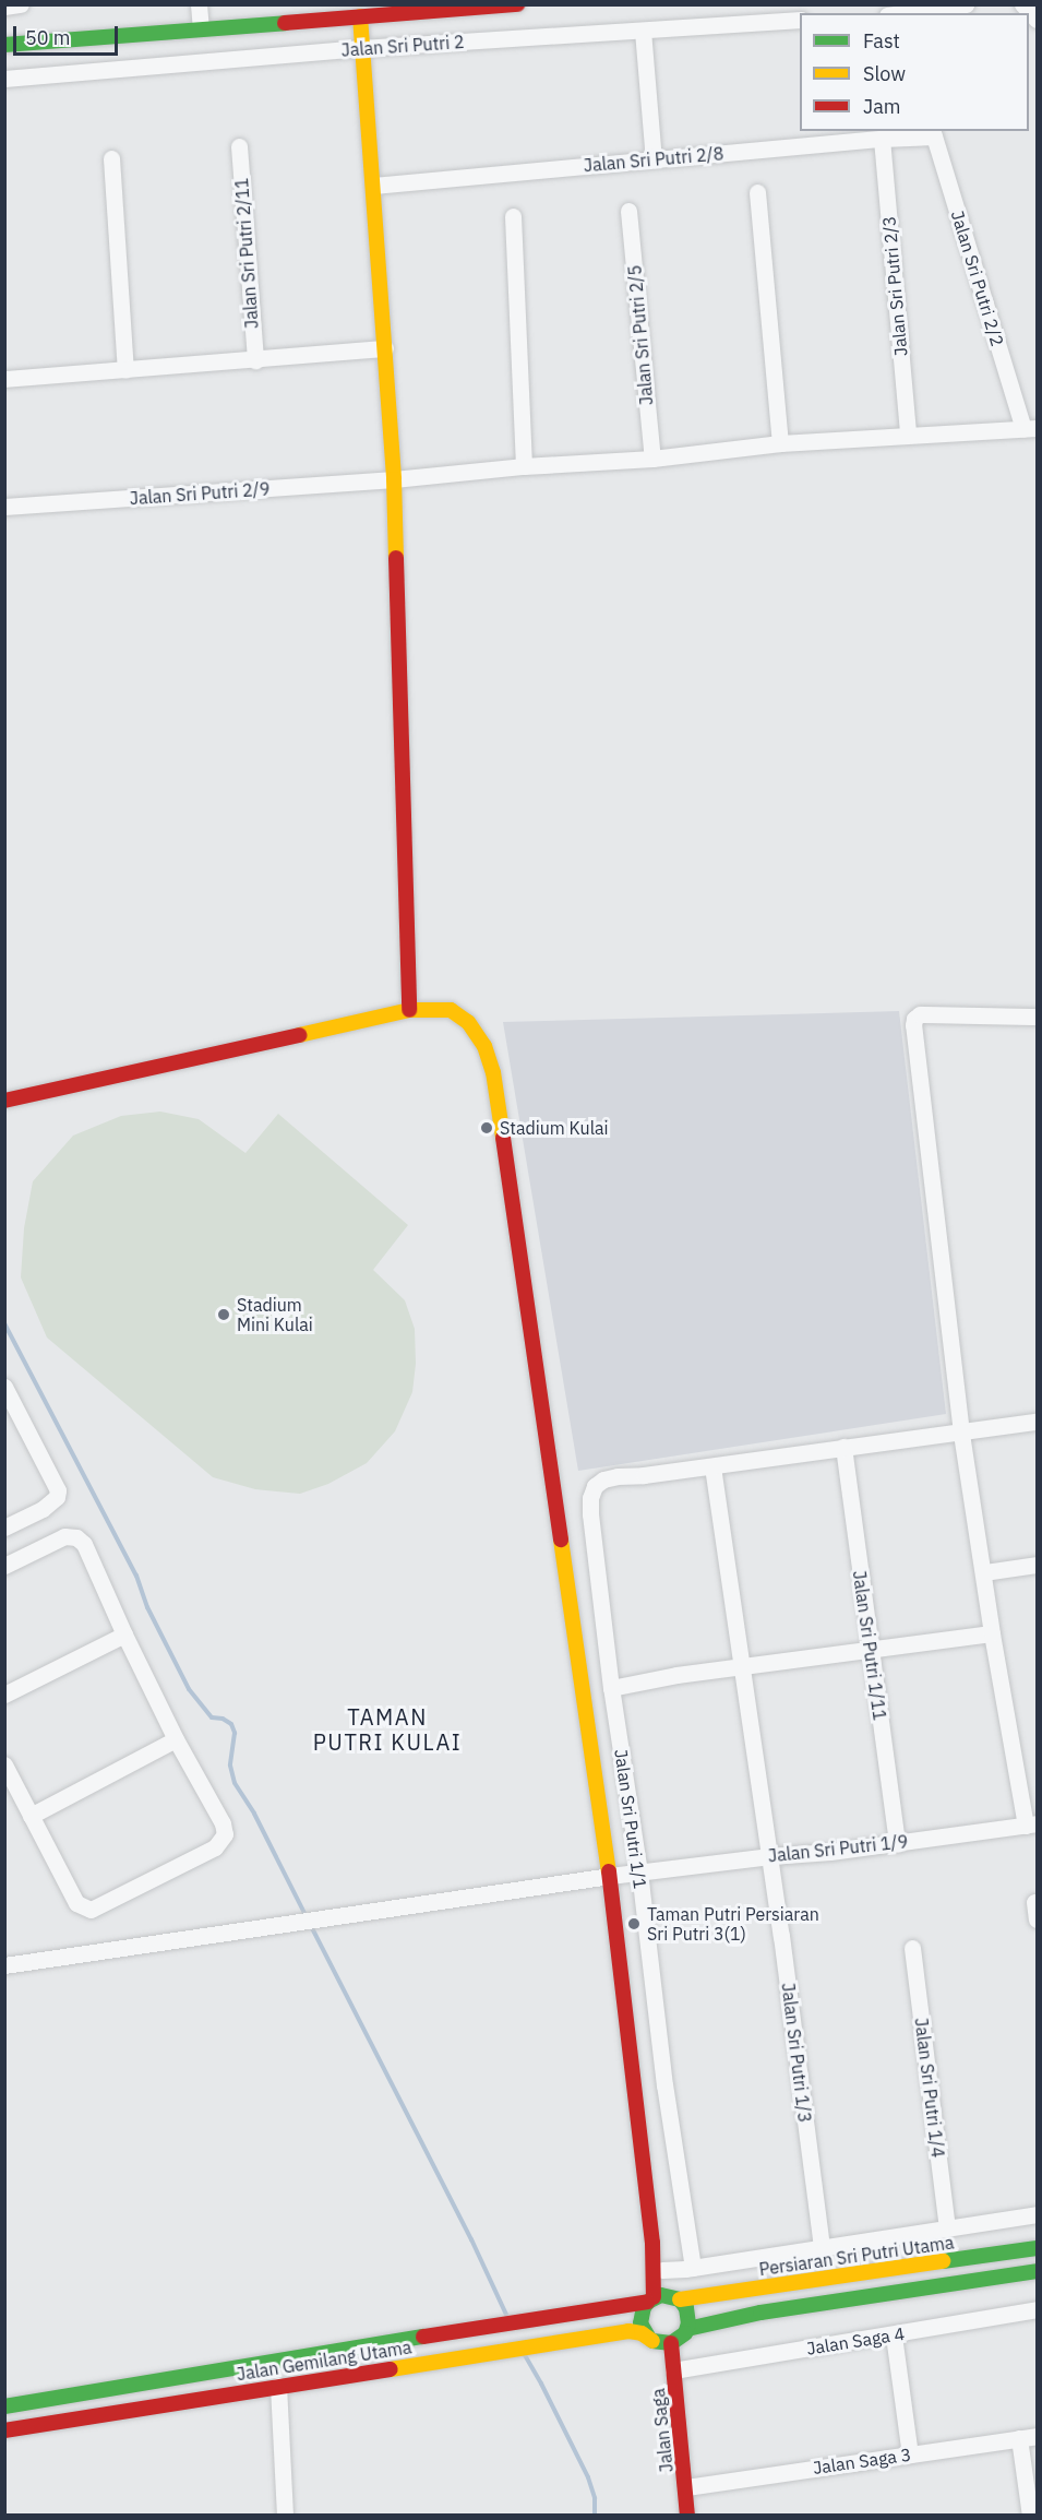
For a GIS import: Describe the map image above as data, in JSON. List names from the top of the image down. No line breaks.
{"streets":{"street":["Jalan Sri Putri 2","Jalan Sri Putri 2/8","Jalan Sri Putri 2/11","Jalan Sri Putri 2/2","Jalan Sri Putri 2/3","Jalan Sri Putri 2/5","Jalan Sri Putri 2/9","Jalan Sri Putri 1/11","Jalan Sri Putri 1/1","Jalan Sri Putri 1/9","Jalan Sri Putri 1/3","Jalan Sri Putri 1/4","Persiaran Sri Putri Utama","Jalan Saga 4","Jalan Gemilang Utama","Jalan Saga","Jalan Saga 3"]},"crossings":[["Jalan Sri Putri 2/8","Jalan Sri Putri 2/2"],["Jalan Sri Putri 2/8","Jalan Sri Putri 2/3"],["Jalan Sri Putri 2/2","Jalan Sri Putri 2/9"],["Jalan Sri Putri 2/3","Jalan Sri Putri 2/9"],["Jalan Sri Putri 2/5","Jalan Sri Putri 2/9"],["Jalan Sri Putri 1/11","Jalan Sri Putri 1/9"],["Jalan Sri Putri 1/1","Jalan Sri Putri 1/9"],["Jalan Sri Putri 1/1","Jalan Sri Putri 1/3"],["Jalan Sri Putri 1/9","Jalan Sri Putri 1/3"],["Persiaran Sri Putri Utama","Jalan Gemilang Utama"],["Persiaran Sri Putri Utama","Jalan Saga"],["Jalan Saga 4","Jalan Saga"],["Jalan Gemilang Utama","Jalan Saga"],["Jalan Saga","Jalan Saga 3"]],"districts":["TAMAN PUTRI KULAI"],"places":["Stadium Kulai","Stadium Mini Kulai","Taman Putri Persiaran Sri Putri 3(1)"],"legend":["Fast","Slow","Jam"],"scale_bar":"50 m"}
